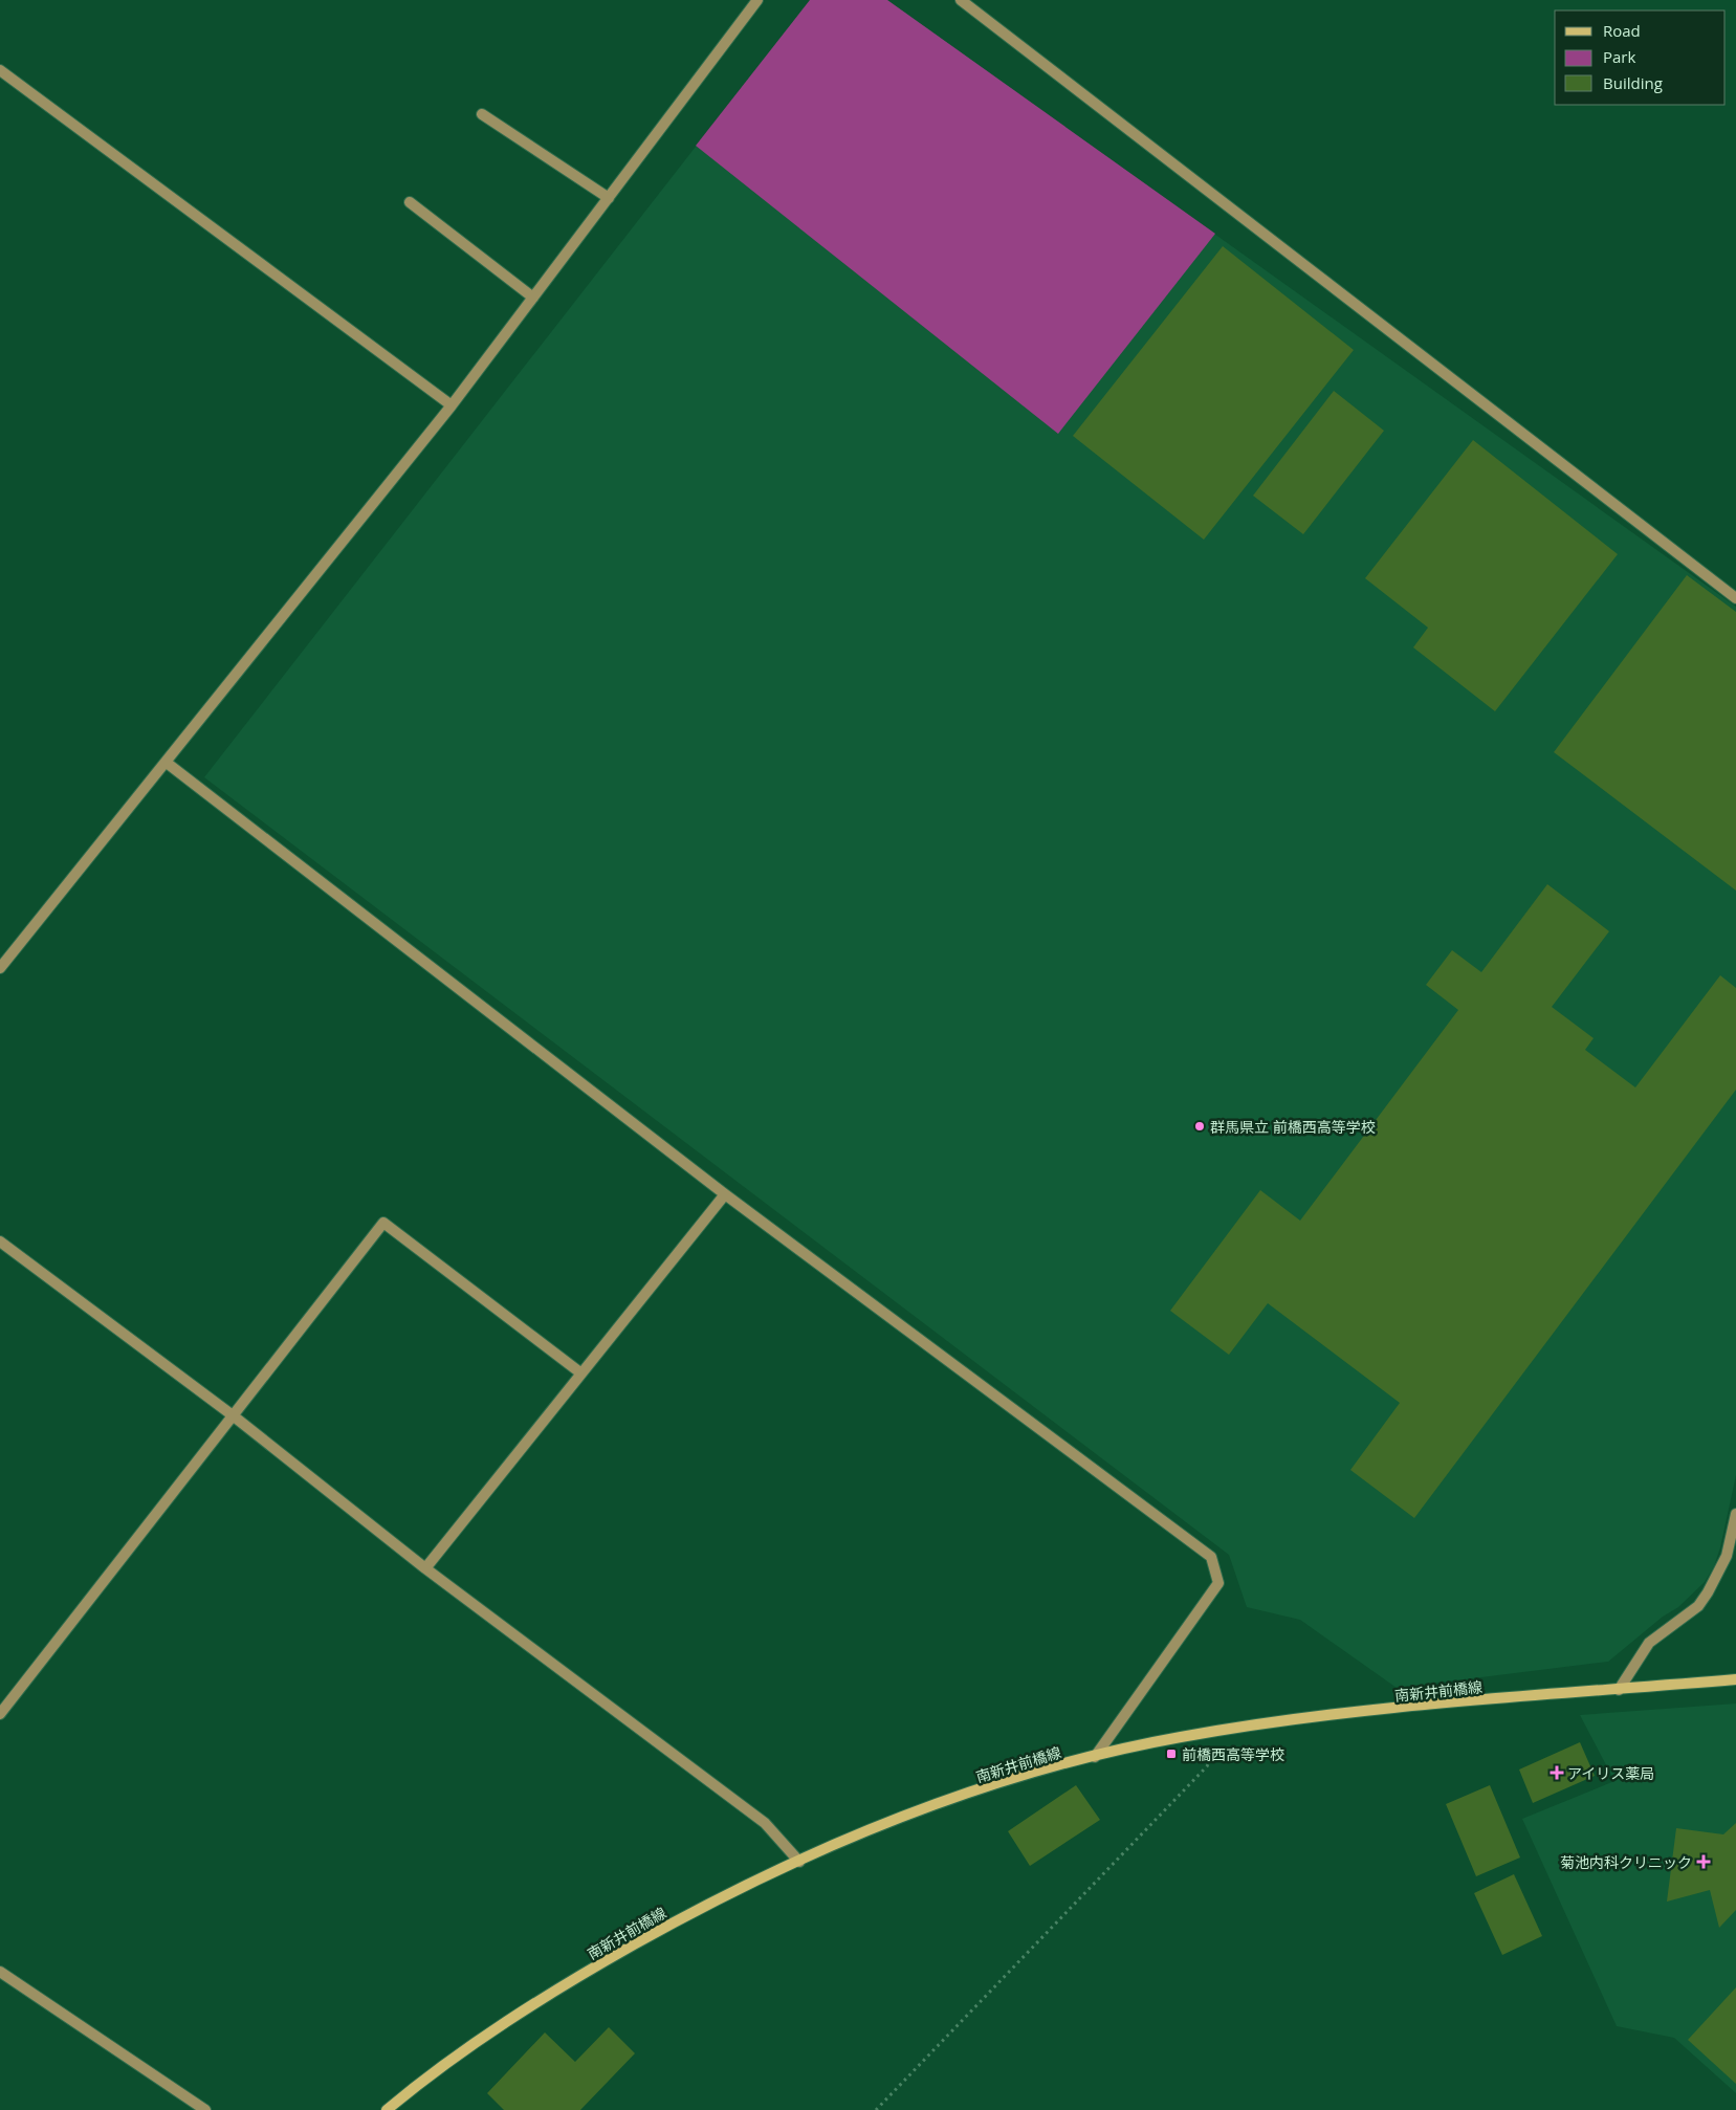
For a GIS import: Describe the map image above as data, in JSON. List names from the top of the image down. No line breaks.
{"streets":{"main road":["南新井前橋線"]},"places":{"other":["群馬県立 前橋西高等学校"],"transit":["前橋西高等学校"],"health":["アイリス薬局","菊池内科クリニック"]},"legend":["Road","Park","Building"]}
